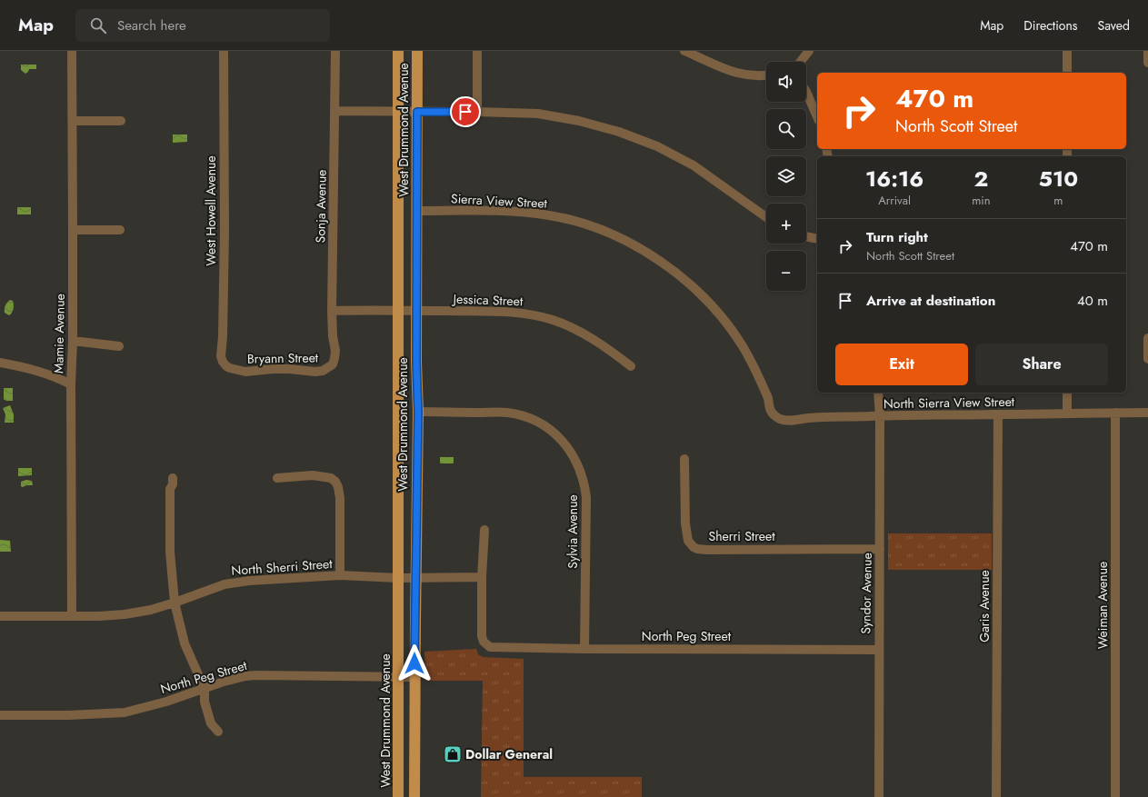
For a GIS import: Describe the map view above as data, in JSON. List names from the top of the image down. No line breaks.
{"streets":{"main road":["West Drummond Avenue"],"street":["Sierra View Street","Sonja Avenue","West Howell Avenue","Jessica Street","Mamie Avenue","Bryann Street","North Sierra View Street","Sylvia Avenue","Sherri Street","North Sherri Street","Syndor Avenue","Weiman Avenue","Garis Avenue","North Peg Street"]},"crossings":[["West Drummond Avenue","Sierra View Street"],["West Drummond Avenue","Jessica Street"],["West Drummond Avenue","Sylvia Avenue"],["West Drummond Avenue","North Sherri Street"],["West Drummond Avenue","North Peg Street"],["Sierra View Street","North Sierra View Street"],["Sonja Avenue","Jessica Street"],["Sonja Avenue","Bryann Street"],["West Howell Avenue","Bryann Street"],["Mamie Avenue","North Sherri Street"],["North Sierra View Street","Syndor Avenue"],["North Sierra View Street","Weiman Avenue"],["North Sierra View Street","Garis Avenue"],["Sylvia Avenue","North Peg Street"],["Sherri Street","Syndor Avenue"],["North Sherri Street","North Peg Street"],["Syndor Avenue","North Peg Street"]],"places":{"shop":["Dollar General"]},"page":{"header":"Map","search":"Search here","nav":["Map","Directions","Saved"],"map_buttons":["+","−"],"turn":["470 m","North Scott Street"],"eta":["16:16","Arrival","2","min","510","m"],"list":[{"name":"Turn right","note":"North Scott Street","value":"470 m"},{"name":"Arrive at destination","value":"40 m"}],"buttons":["Exit","Share"]}}
